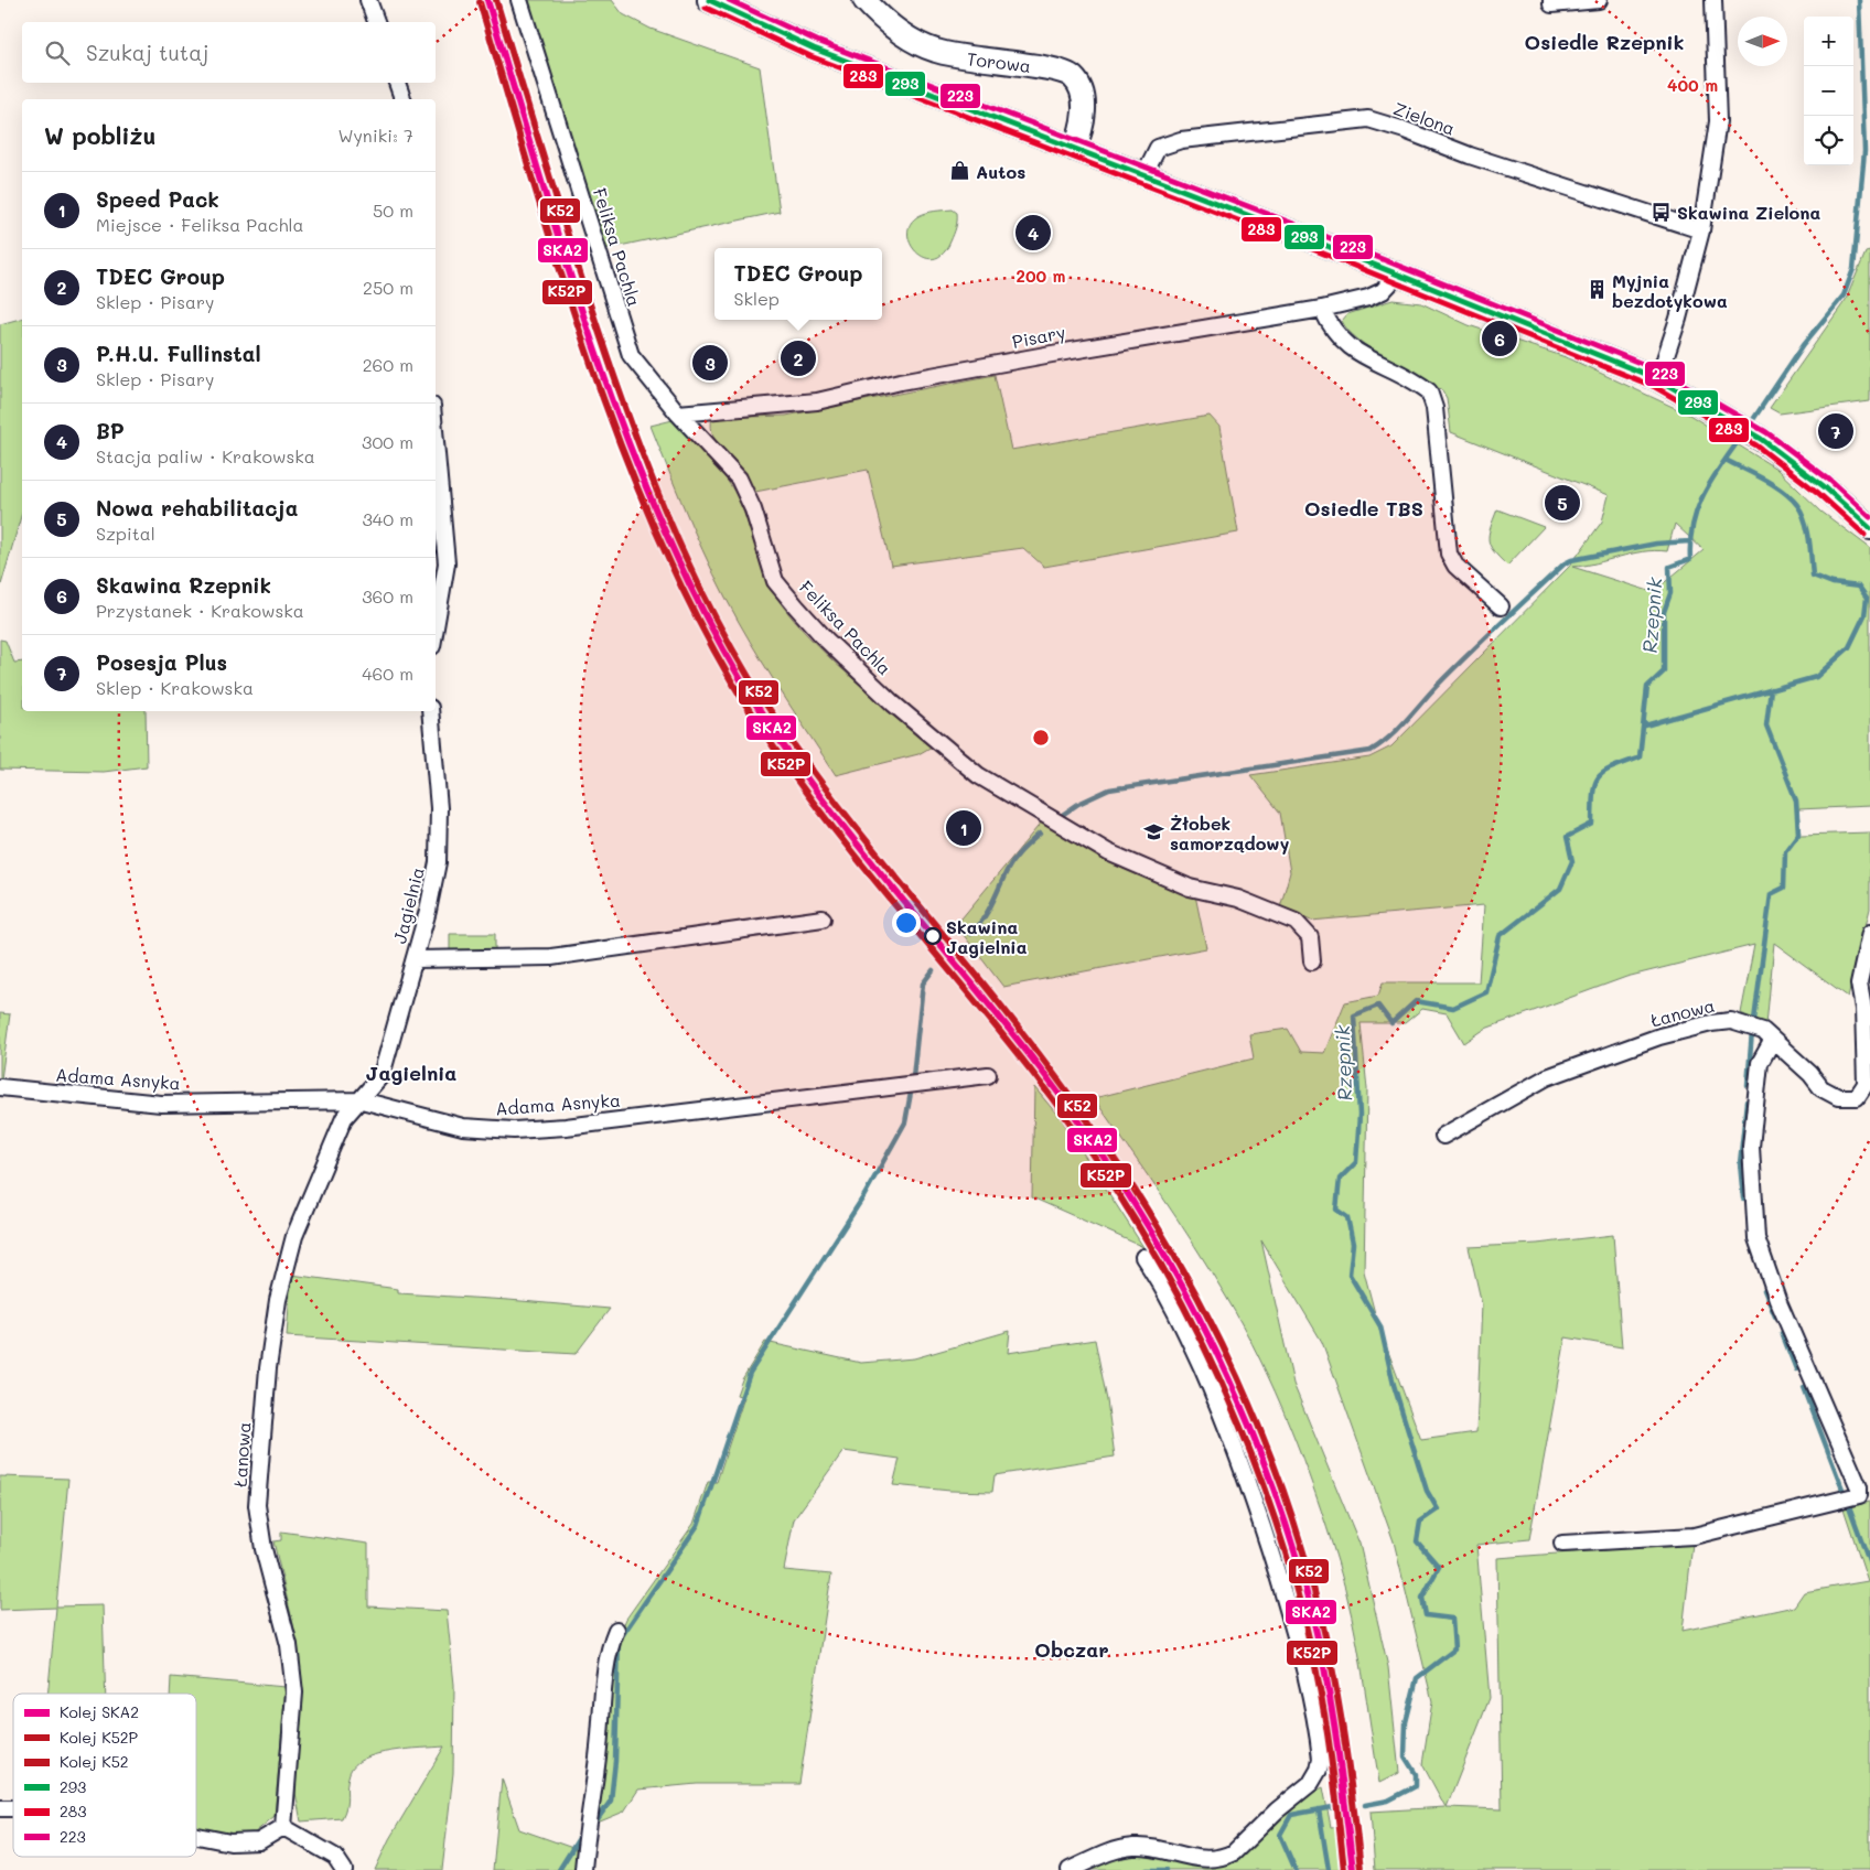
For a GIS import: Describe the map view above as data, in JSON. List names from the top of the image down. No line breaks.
{"streets":{"main road":["Torowa"],"street":["Zielona","Feliksa Pachla","Pisary","Jagielnia","Łanowa","Adama Asnyka"]},"crossings":[["Feliksa Pachla","Pisary"],["Jagielnia","Łanowa"],["Jagielnia","Adama Asnyka"],["Łanowa","Adama Asnyka"]],"districts":["Osiedle Rzepnik","Osiedle TBS","Jagielnia","Obczar"],"water":["Rzepnik"],"places":{"shop":["Autos"],"bus stop":["Skawina Zielona"],"building":["Myjnia bezdotykowa"],"school or university":["Żłobek samorządowy"],"other":["Skawina Jagielnia"]},"lines":["rail line SKA2","rail line K52","transit line 293","transit line 223","rail line K52P","transit line 283"],"legend":["Kolej SKA2","Kolej K52P","Kolej K52","293","283","223"],"north":"right","page":{"map_buttons":["+","−"],"search":"Szukaj tutaj","heading":["W pobliżu","Wyniki: 7"],"list":[{"mark":"1","name":"Speed Pack","note":"Miejsce · Feliksa Pachla","value":"50 m"},{"mark":"2","name":"TDEC Group","note":"Sklep · Pisary","value":"250 m"},{"mark":"3","name":"P.H.U. Fullinstal","note":"Sklep · Pisary","value":"260 m"},{"mark":"4","name":"BP","note":"Stacja paliw · Krakowska","value":"300 m"},{"mark":"5","name":"Nowa rehabilitacja","note":"Szpital","value":"340 m"},{"mark":"6","name":"Skawina Rzepnik","note":"Przystanek · Krakowska","value":"360 m"},{"mark":"7","name":"Posesja Plus","note":"Sklep · Krakowska","value":"460 m"}],"pins":["4","6","2","3","7","5","1"],"popup":["TDEC Group","Sklep"]},"rings":["400 m","200 m"]}
